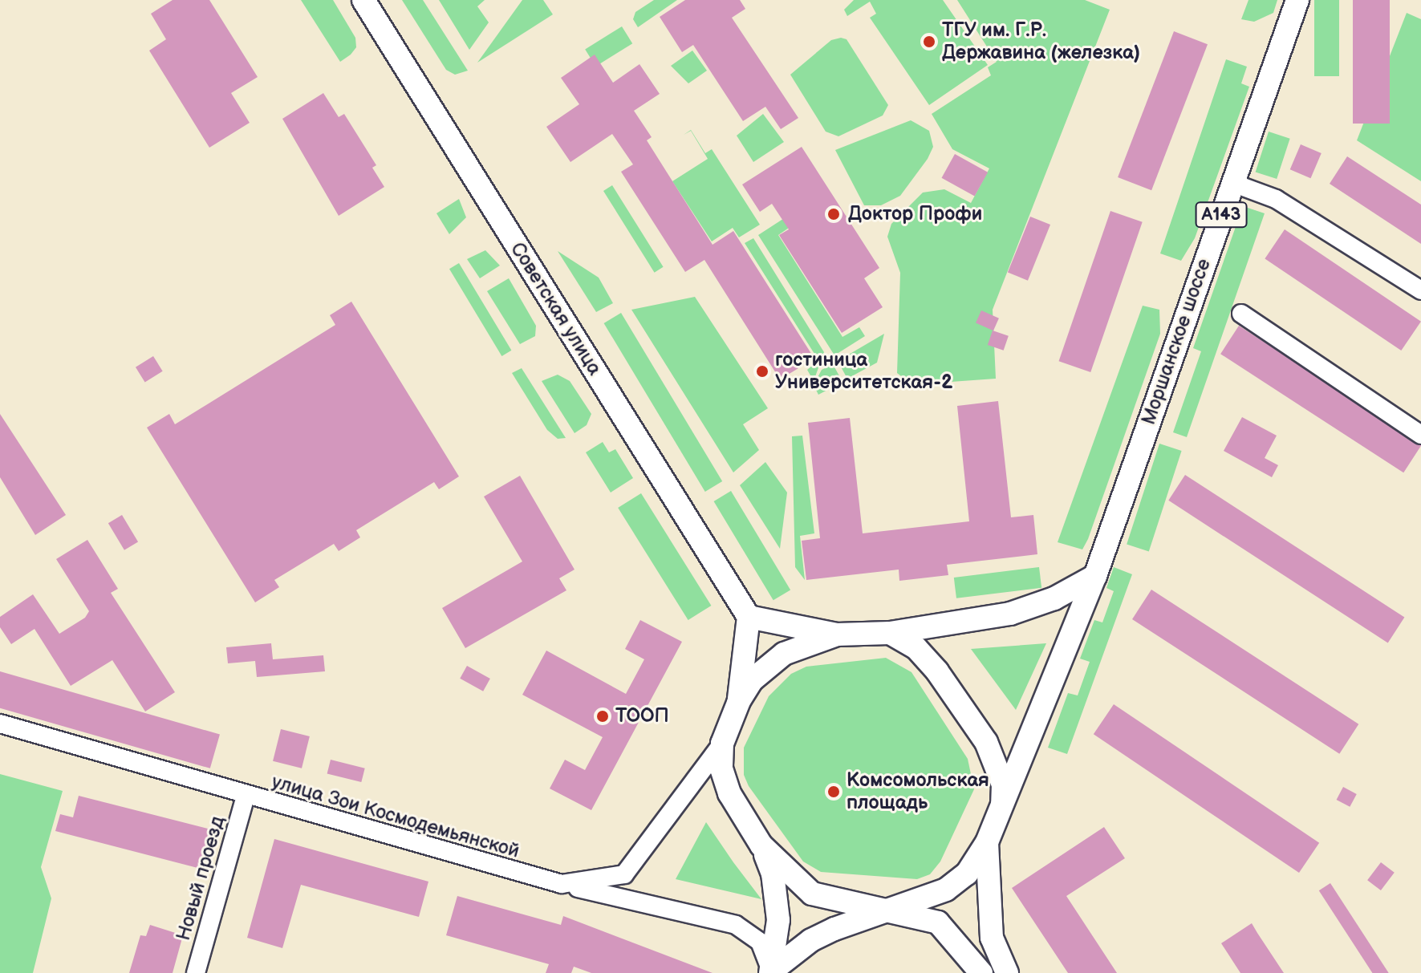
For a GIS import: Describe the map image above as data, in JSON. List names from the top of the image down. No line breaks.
{"streets":{"main road":["А143","Советская улица","Моршанское шоссе"],"street":["улица Зои Космодемьянской","Новый проезд"]},"crossings":[["улица Зои Космодемьянской","Новый проезд"]],"places":["ТГУ им. Г.Р. Державина (железка)","Доктор Профи","гостиница Университетская-2","ТООП","Комсомольская площадь"]}
